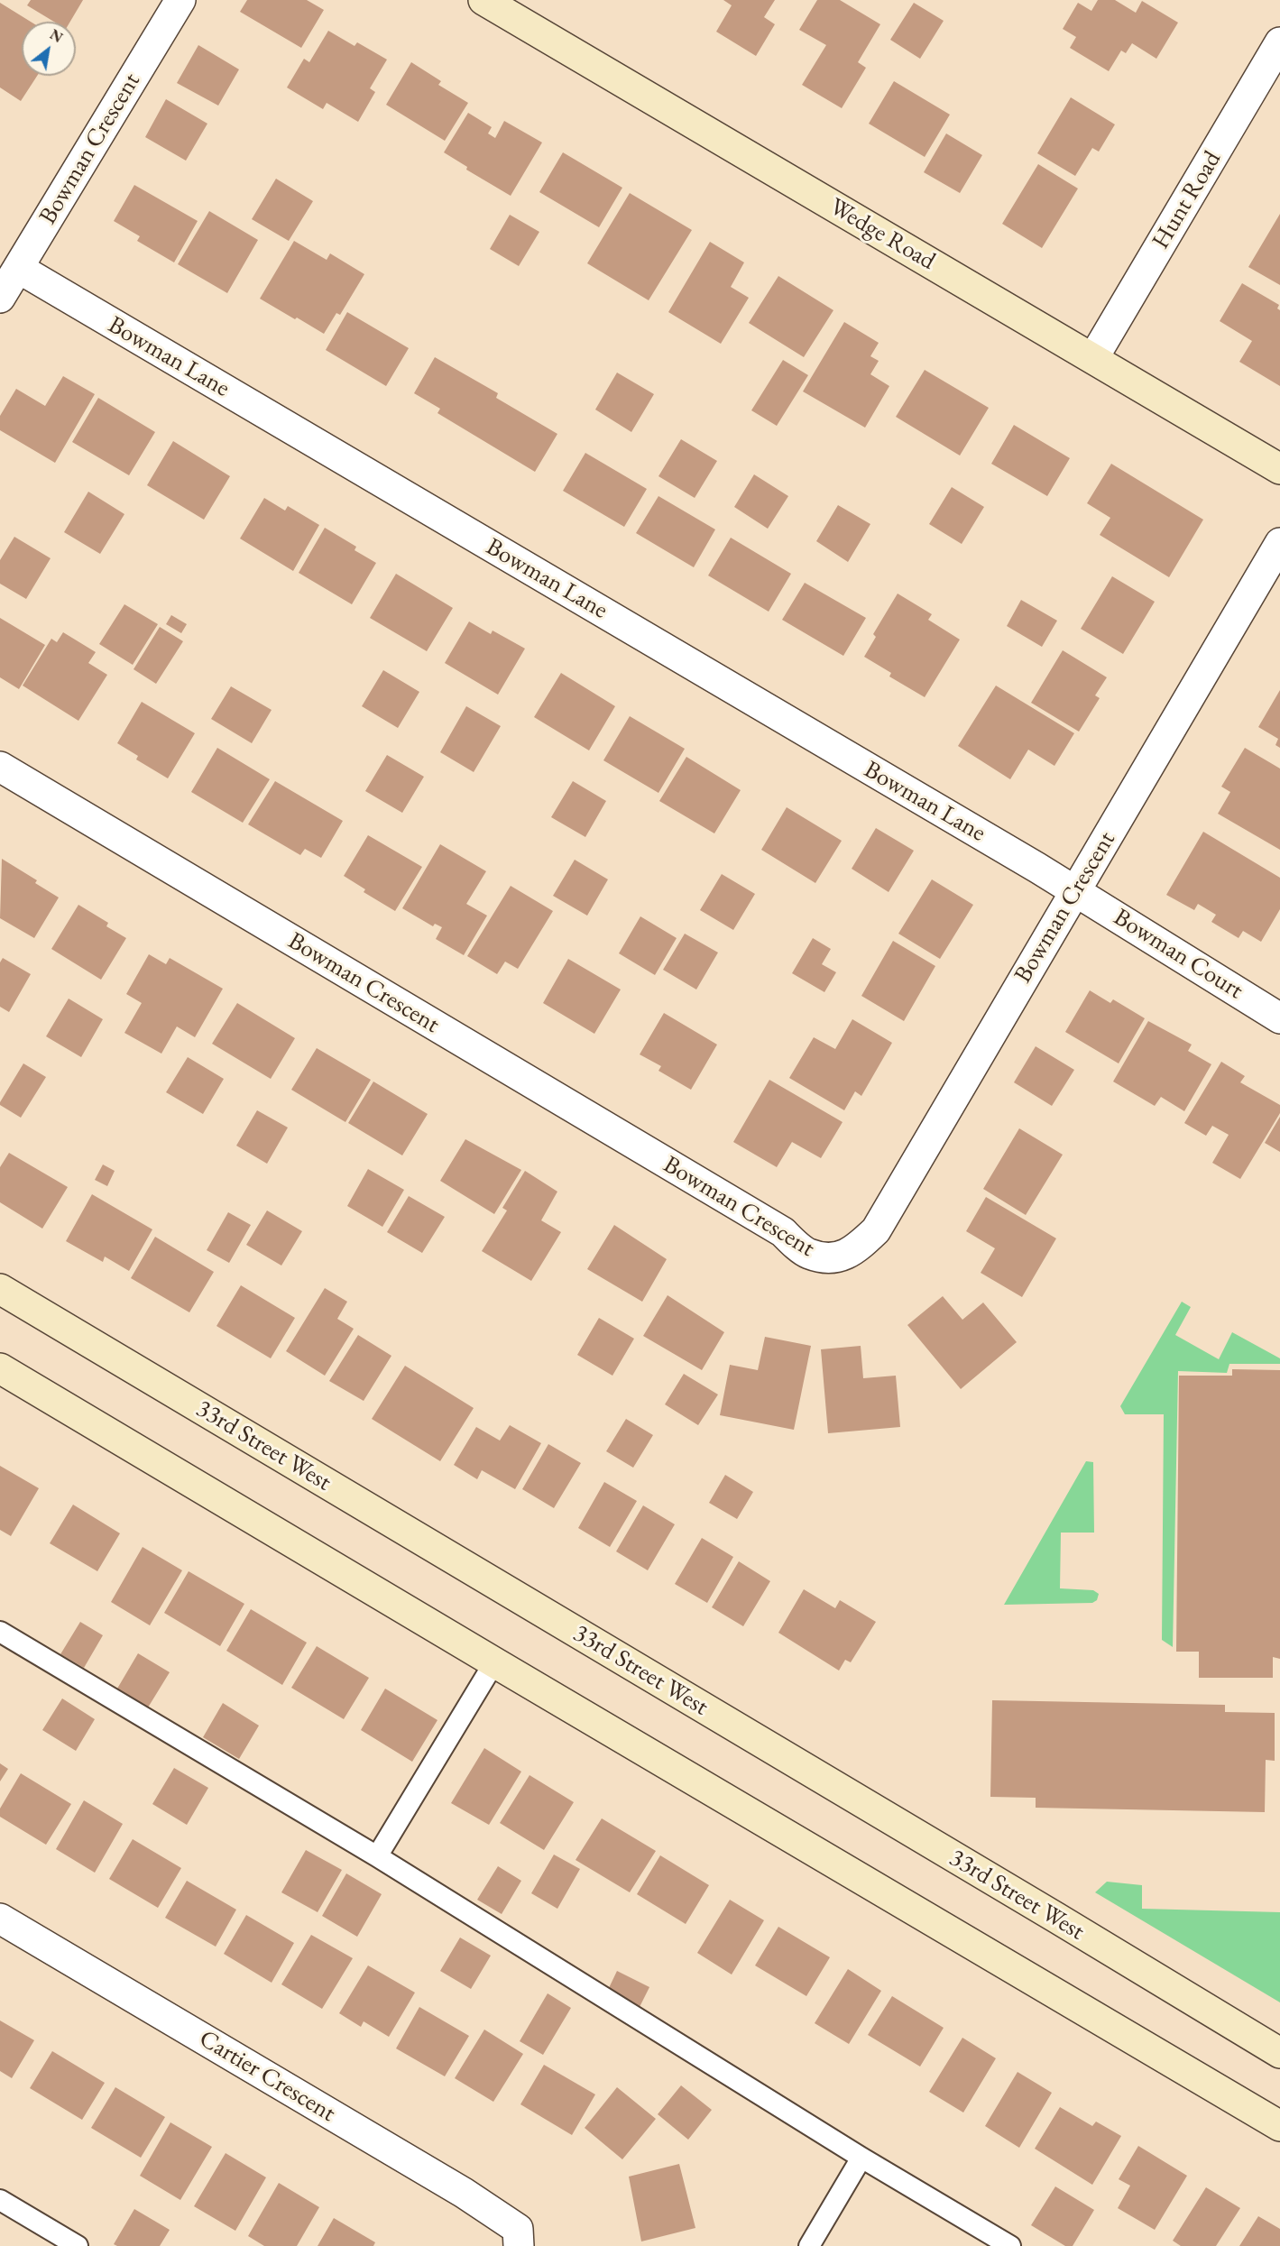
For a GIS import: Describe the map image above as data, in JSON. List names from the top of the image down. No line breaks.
{"streets":{"main road":["Wedge Road","33rd Street West"],"street":["Bowman Crescent","Hunt Road","Bowman Lane","Bowman Court","Cartier Crescent"]},"crossings":[["Bowman Crescent","Bowman Lane"],["Bowman Crescent","Bowman Court"],["Hunt Road","Wedge Road"],["Bowman Lane","Bowman Court"]],"north":"top right"}
